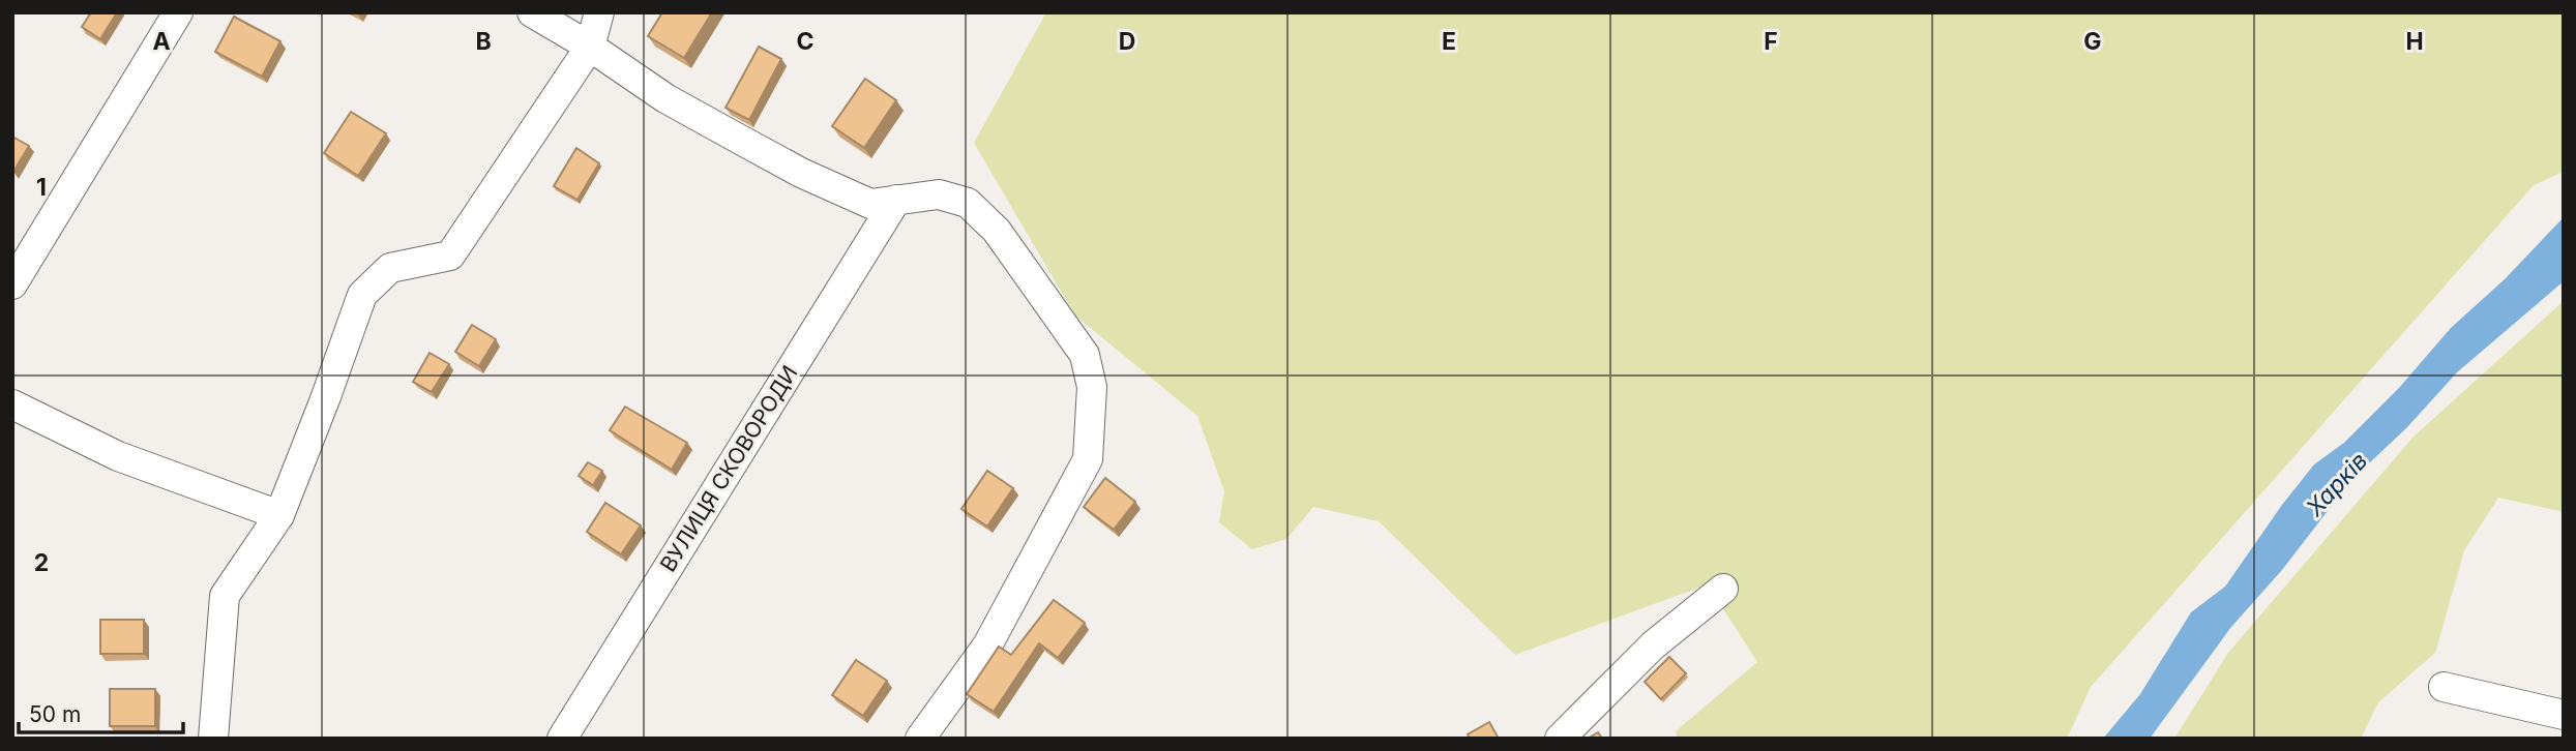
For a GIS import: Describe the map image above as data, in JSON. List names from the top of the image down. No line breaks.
{"streets":{"street":["ВУЛИЦЯ СКОВОРОДИ"]},"water":["Харків"],"scale_bar":"50 m","grid":{"columns":["A","B","C","D","E","F","G","H"],"rows":["1","2"]}}
